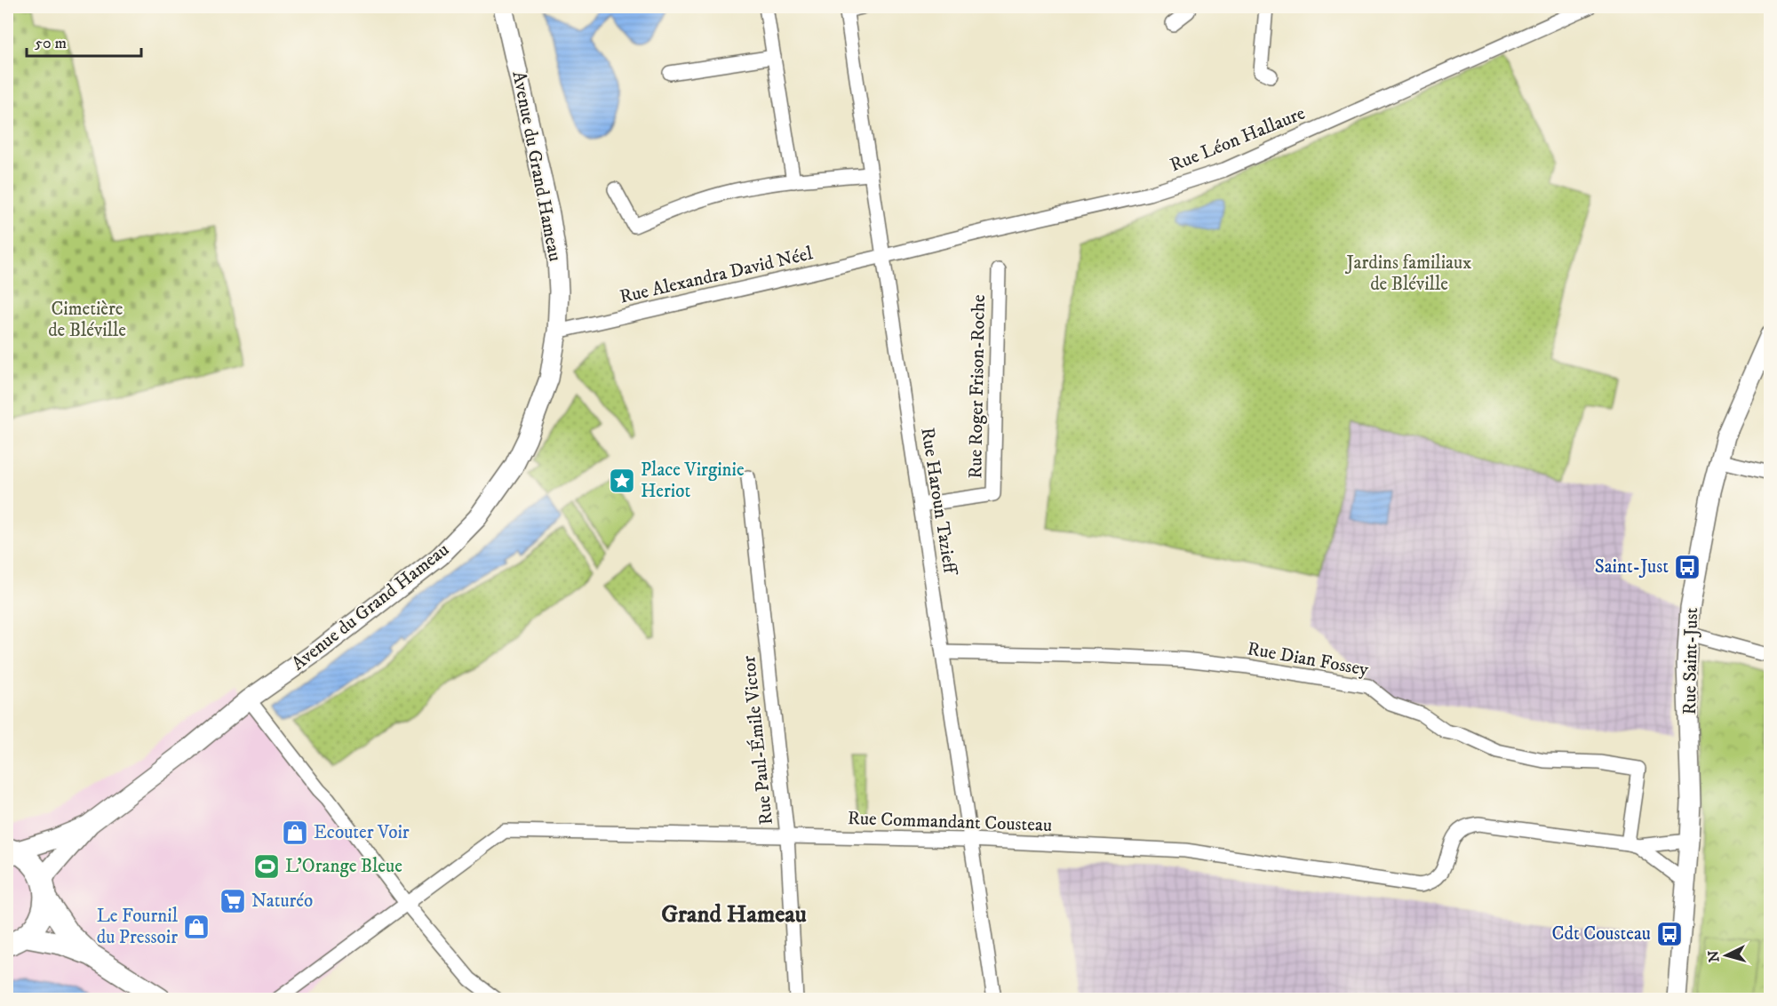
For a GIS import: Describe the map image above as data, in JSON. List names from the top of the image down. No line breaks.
{"streets":{"main road":["Avenue du Grand Hameau","Rue Saint-Just"],"street":["Rue Léon Hallaure","Rue Alexandra David Néel","Rue Roger Frison-Roche","Rue Haroun Tazieff","Rue Dian Fossey","Rue Paul-Émile Victor","Rue Commandant Cousteau"]},"crossings":[["Rue Léon Hallaure","Rue Alexandra David Néel"],["Rue Léon Hallaure","Rue Haroun Tazieff"],["Avenue du Grand Hameau","Rue Alexandra David Néel"],["Rue Alexandra David Néel","Rue Haroun Tazieff"],["Rue Roger Frison-Roche","Rue Haroun Tazieff"],["Rue Haroun Tazieff","Rue Dian Fossey"],["Rue Haroun Tazieff","Rue Commandant Cousteau"],["Rue Dian Fossey","Rue Commandant Cousteau"],["Rue Saint-Just","Rue Commandant Cousteau"],["Rue Paul-Émile Victor","Rue Commandant Cousteau"]],"districts":["Grand Hameau"],"parks":["Jardins familiaux de Bléville","Cimetière de Bléville"],"places":{"place":["Place Virginie Heriot"],"bus stop":["Saint-Just","Cdt Cousteau"],"shop":["Ecouter Voir","Le Fournil du Pressoir"],"sports":["L'Orange Bleue"],"supermarket":["Naturéo"]},"scale_bar":"50 m","north":"left"}
